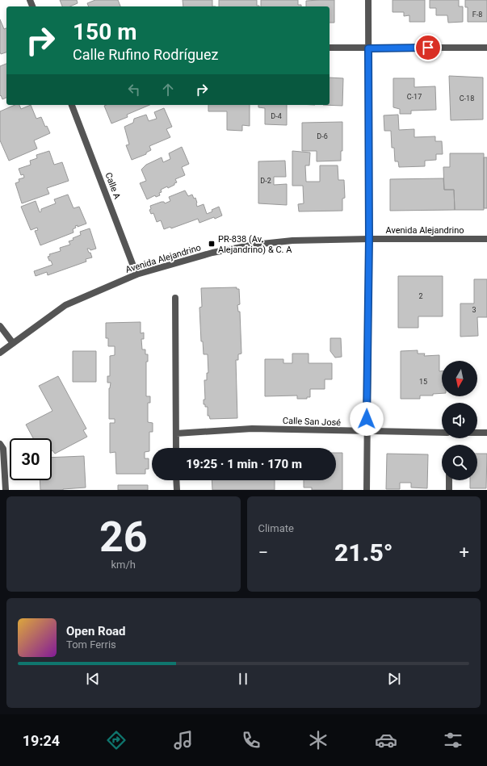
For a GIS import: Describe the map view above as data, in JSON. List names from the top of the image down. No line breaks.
{"streets":{"street":["Calle A","Avenida Alejandrino","Calle San José"]},"crossings":[["Calle A","Avenida Alejandrino"]],"places":{"transit":["PR-838 (Av. Alejandrino) & C. A"]},"house_numbers":["F-8","C-17","C-18","D-4","D-6","D-2","2","3","15"],"north":"bottom","page":{"turn":["150 m","Calle Rufino Rodríguez"],"limit":"30","trip":"19:25 · 1 min · 170 m","tile":[["26","km/h"],"Climate"],"heat":["−","21.5°","+"],"song":["Open Road","Tom Ferris"],"tabs":"19:24"}}
